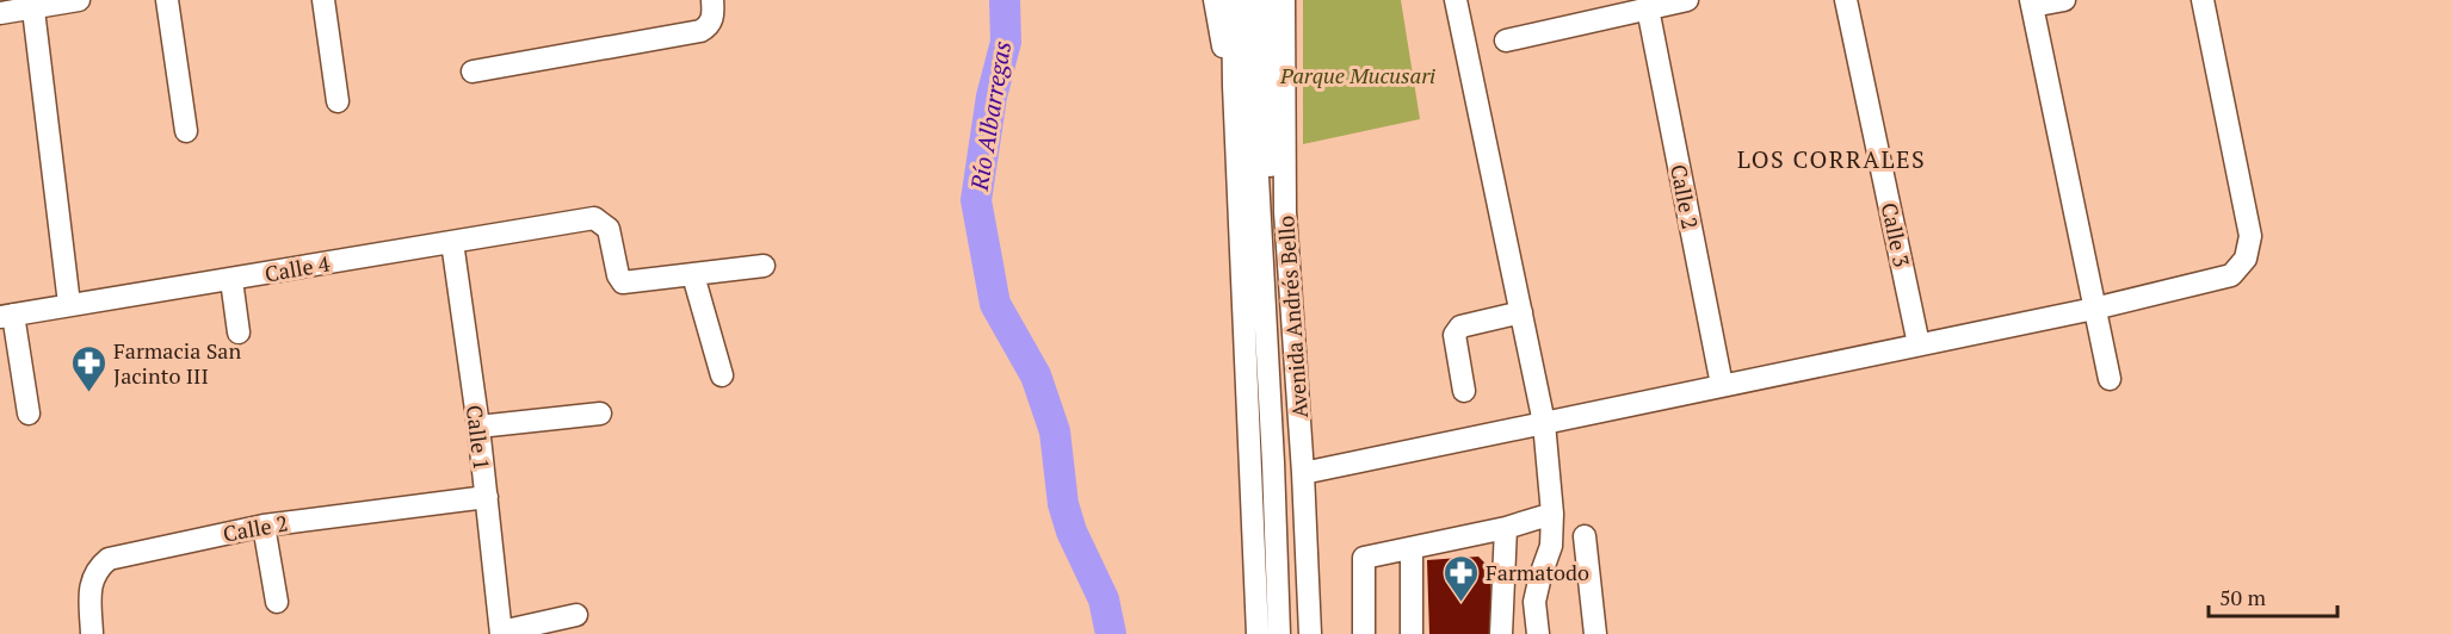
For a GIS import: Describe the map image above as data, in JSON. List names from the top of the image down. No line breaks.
{"streets":{"street":["Calle 2","Calle 3","Calle 4","Avenida Andrés Bello","Calle 1"]},"crossings":[["Calle 2","Calle 1"],["Calle 4","Calle 1"]],"districts":["LOS CORRALES"],"water":["Río Albarregas"],"parks":["Parque Mucusari"],"places":{"pharmacy":["Farmacia San Jacinto III","Farmatodo"]},"scale_bar":"50 m"}
